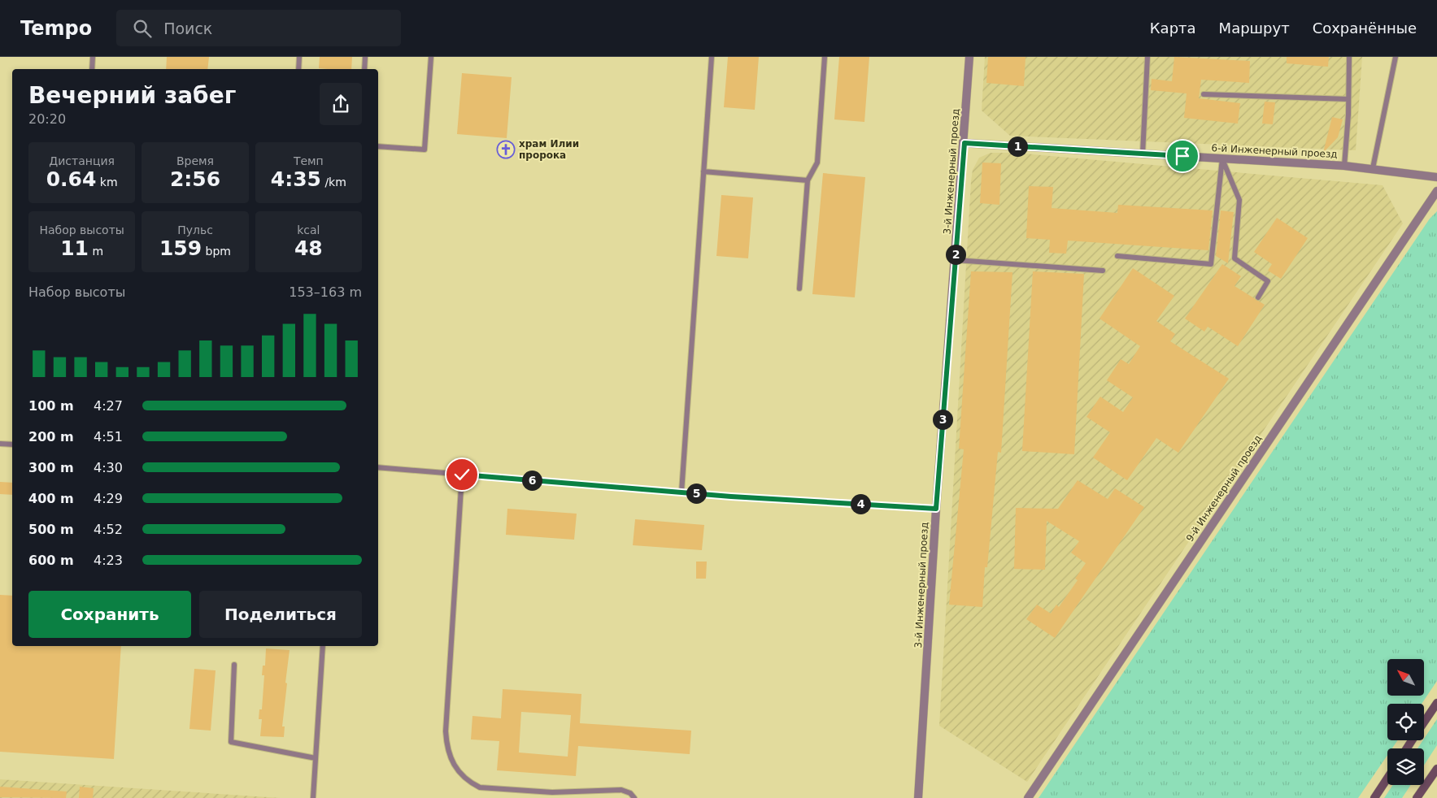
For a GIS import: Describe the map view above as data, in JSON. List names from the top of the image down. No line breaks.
{"streets":{"street":["6-й Инженерный проезд","3-й Инженерный проезд","9-й Инженерный проезд"]},"crossings":[["6-й Инженерный проезд","3-й Инженерный проезд"]],"places":{"church":["храм Илии пророка"]},"north":"top left","page":{"header":"Tempo","search":"Поиск","nav":["Карта","Маршрут","Сохранённые"],"heading":["Вечерний забег","20:20"],"pins":["1","2","3","6","5","4"],"stats":[["Дистанция","0.64 km"],["Время","2:56"],["Темп","4:35 /km"],["Набор высоты","11 m"],["Пульс","159 bpm"],["kcal","48"]],"chart":["Набор высоты","153–163 m"],"list":[{"name":"100 m","note":"4:27"},{"name":"200 m","note":"4:51"},{"name":"300 m","note":"4:30"},{"name":"400 m","note":"4:29"},{"name":"500 m","note":"4:52"},{"name":"600 m","note":"4:23"}],"buttons":["Сохранить","Поделиться"]}}
